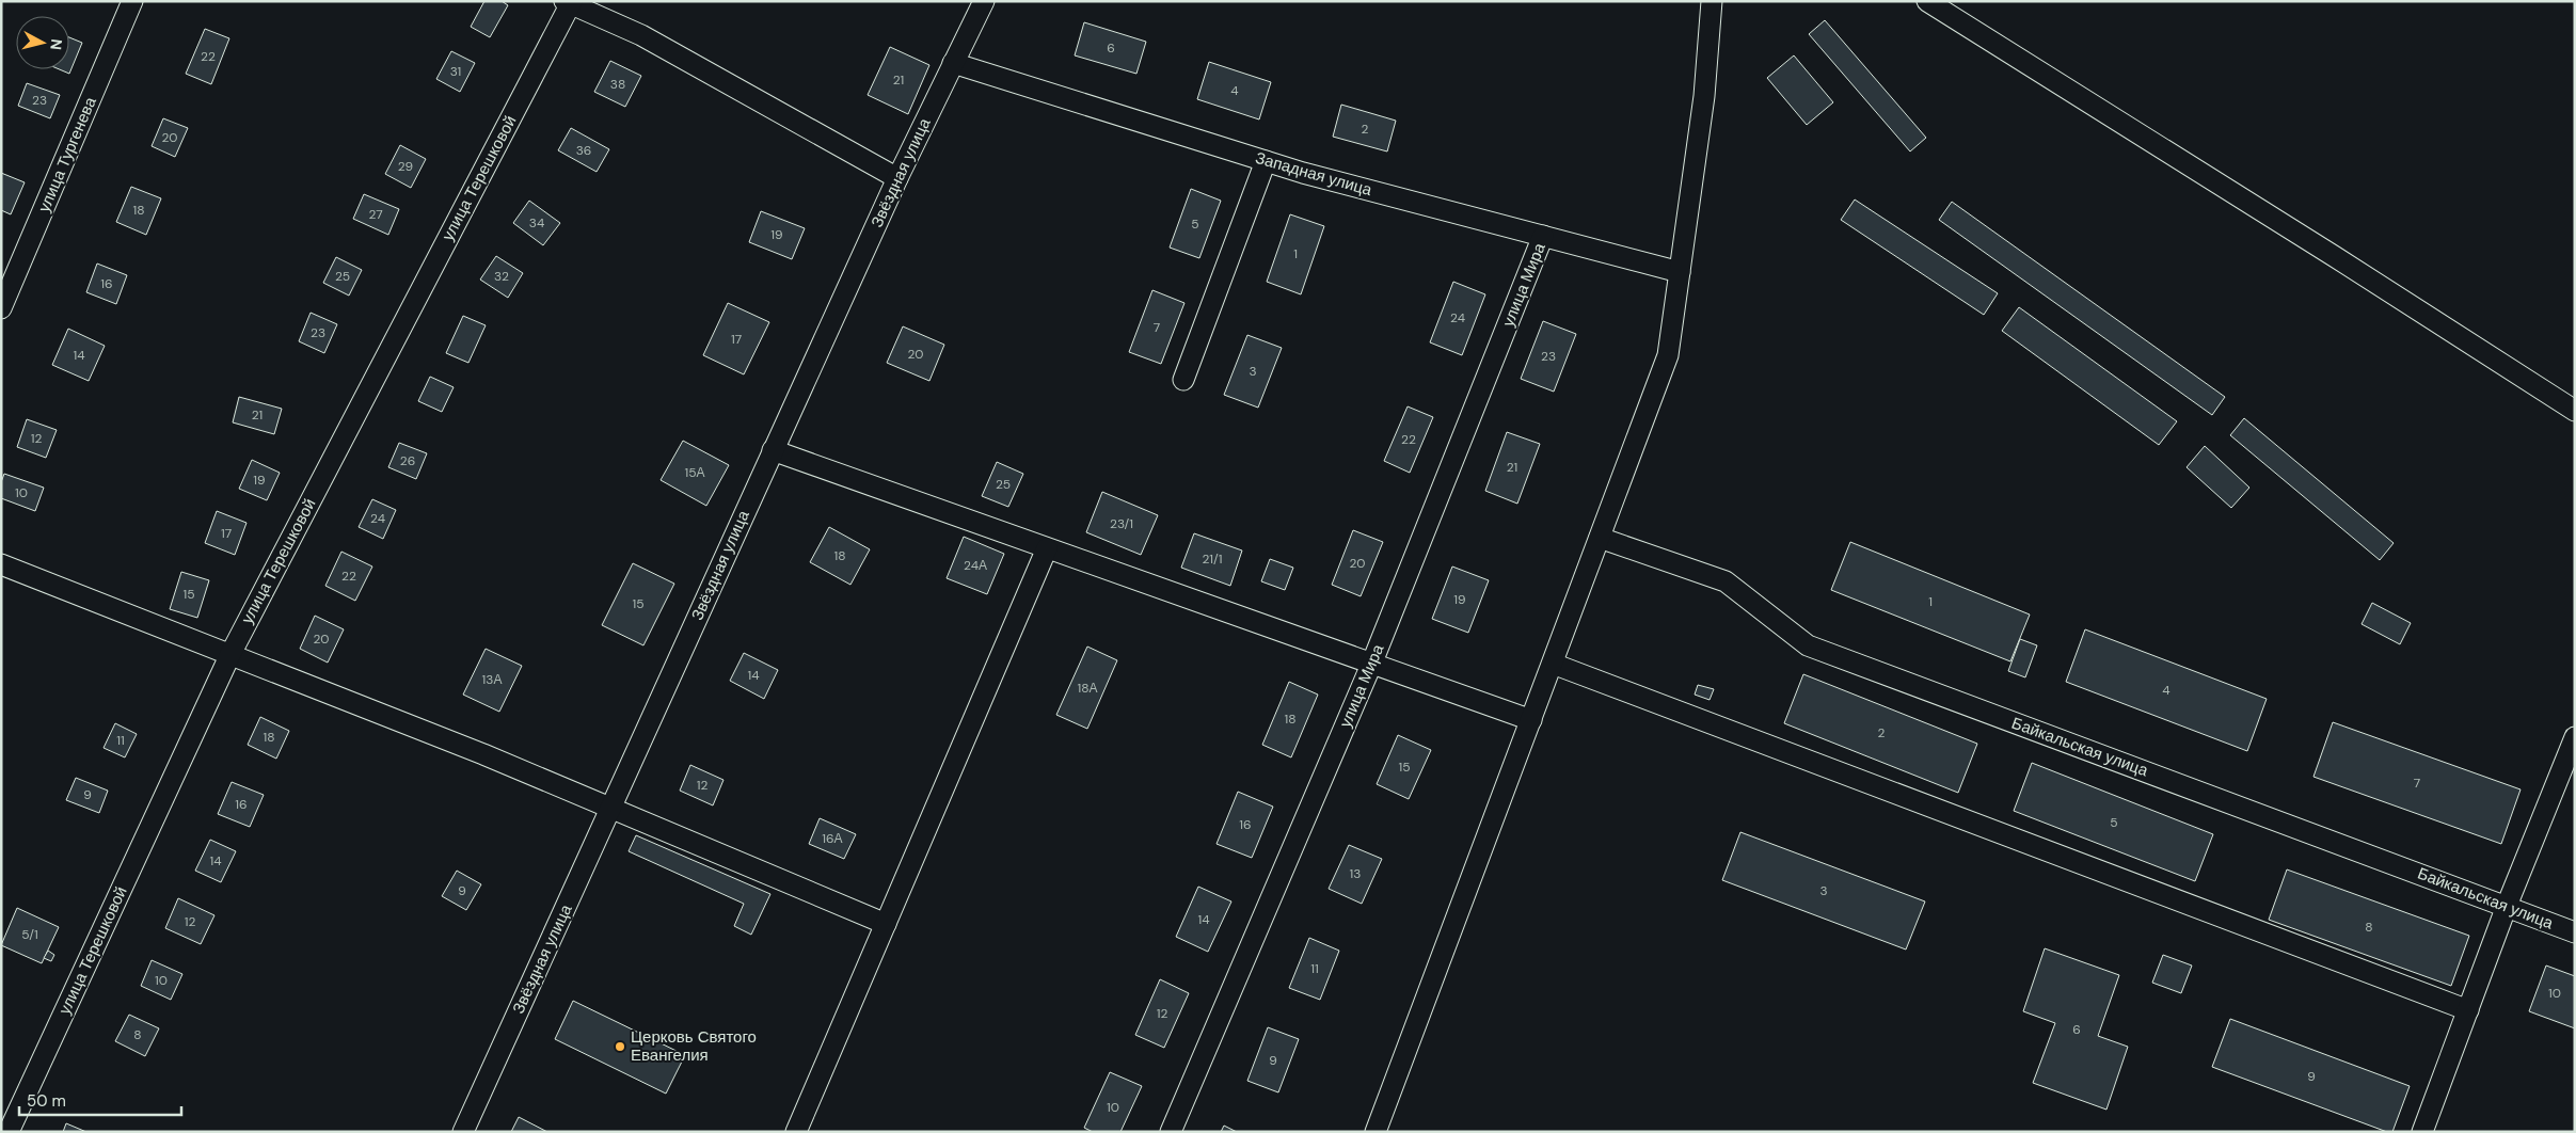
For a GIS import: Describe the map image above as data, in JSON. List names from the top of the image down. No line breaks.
{"streets":{"street":["улица Тургенева","Звёздная улица","Западная улица","улица Терешковой","улица Мира","Байкальская улица"]},"crossings":[["Звёздная улица","Западная улица"],["Западная улица","улица Мира"]],"places":["Церковь Святого Евангелия"],"house_numbers":["6","22","31","21","38","4","23","2","20","36","29","18","27","34","5","19","1","25","32","16","24","7","23","17","20","14","23","3","21","12","22","26","21","15А","19","25","10","24","23/1","17","18","21/1","20","24А","22","15","19","1","15","20","14","13А","18А","4","18","2","18","11","15","7","12","9","16","5","16","16А","14","13","9","3","14","12","8","5/1","11","10","10","12","6","8","9","9","10"],"scale_bar":"50 m","north":"right"}
